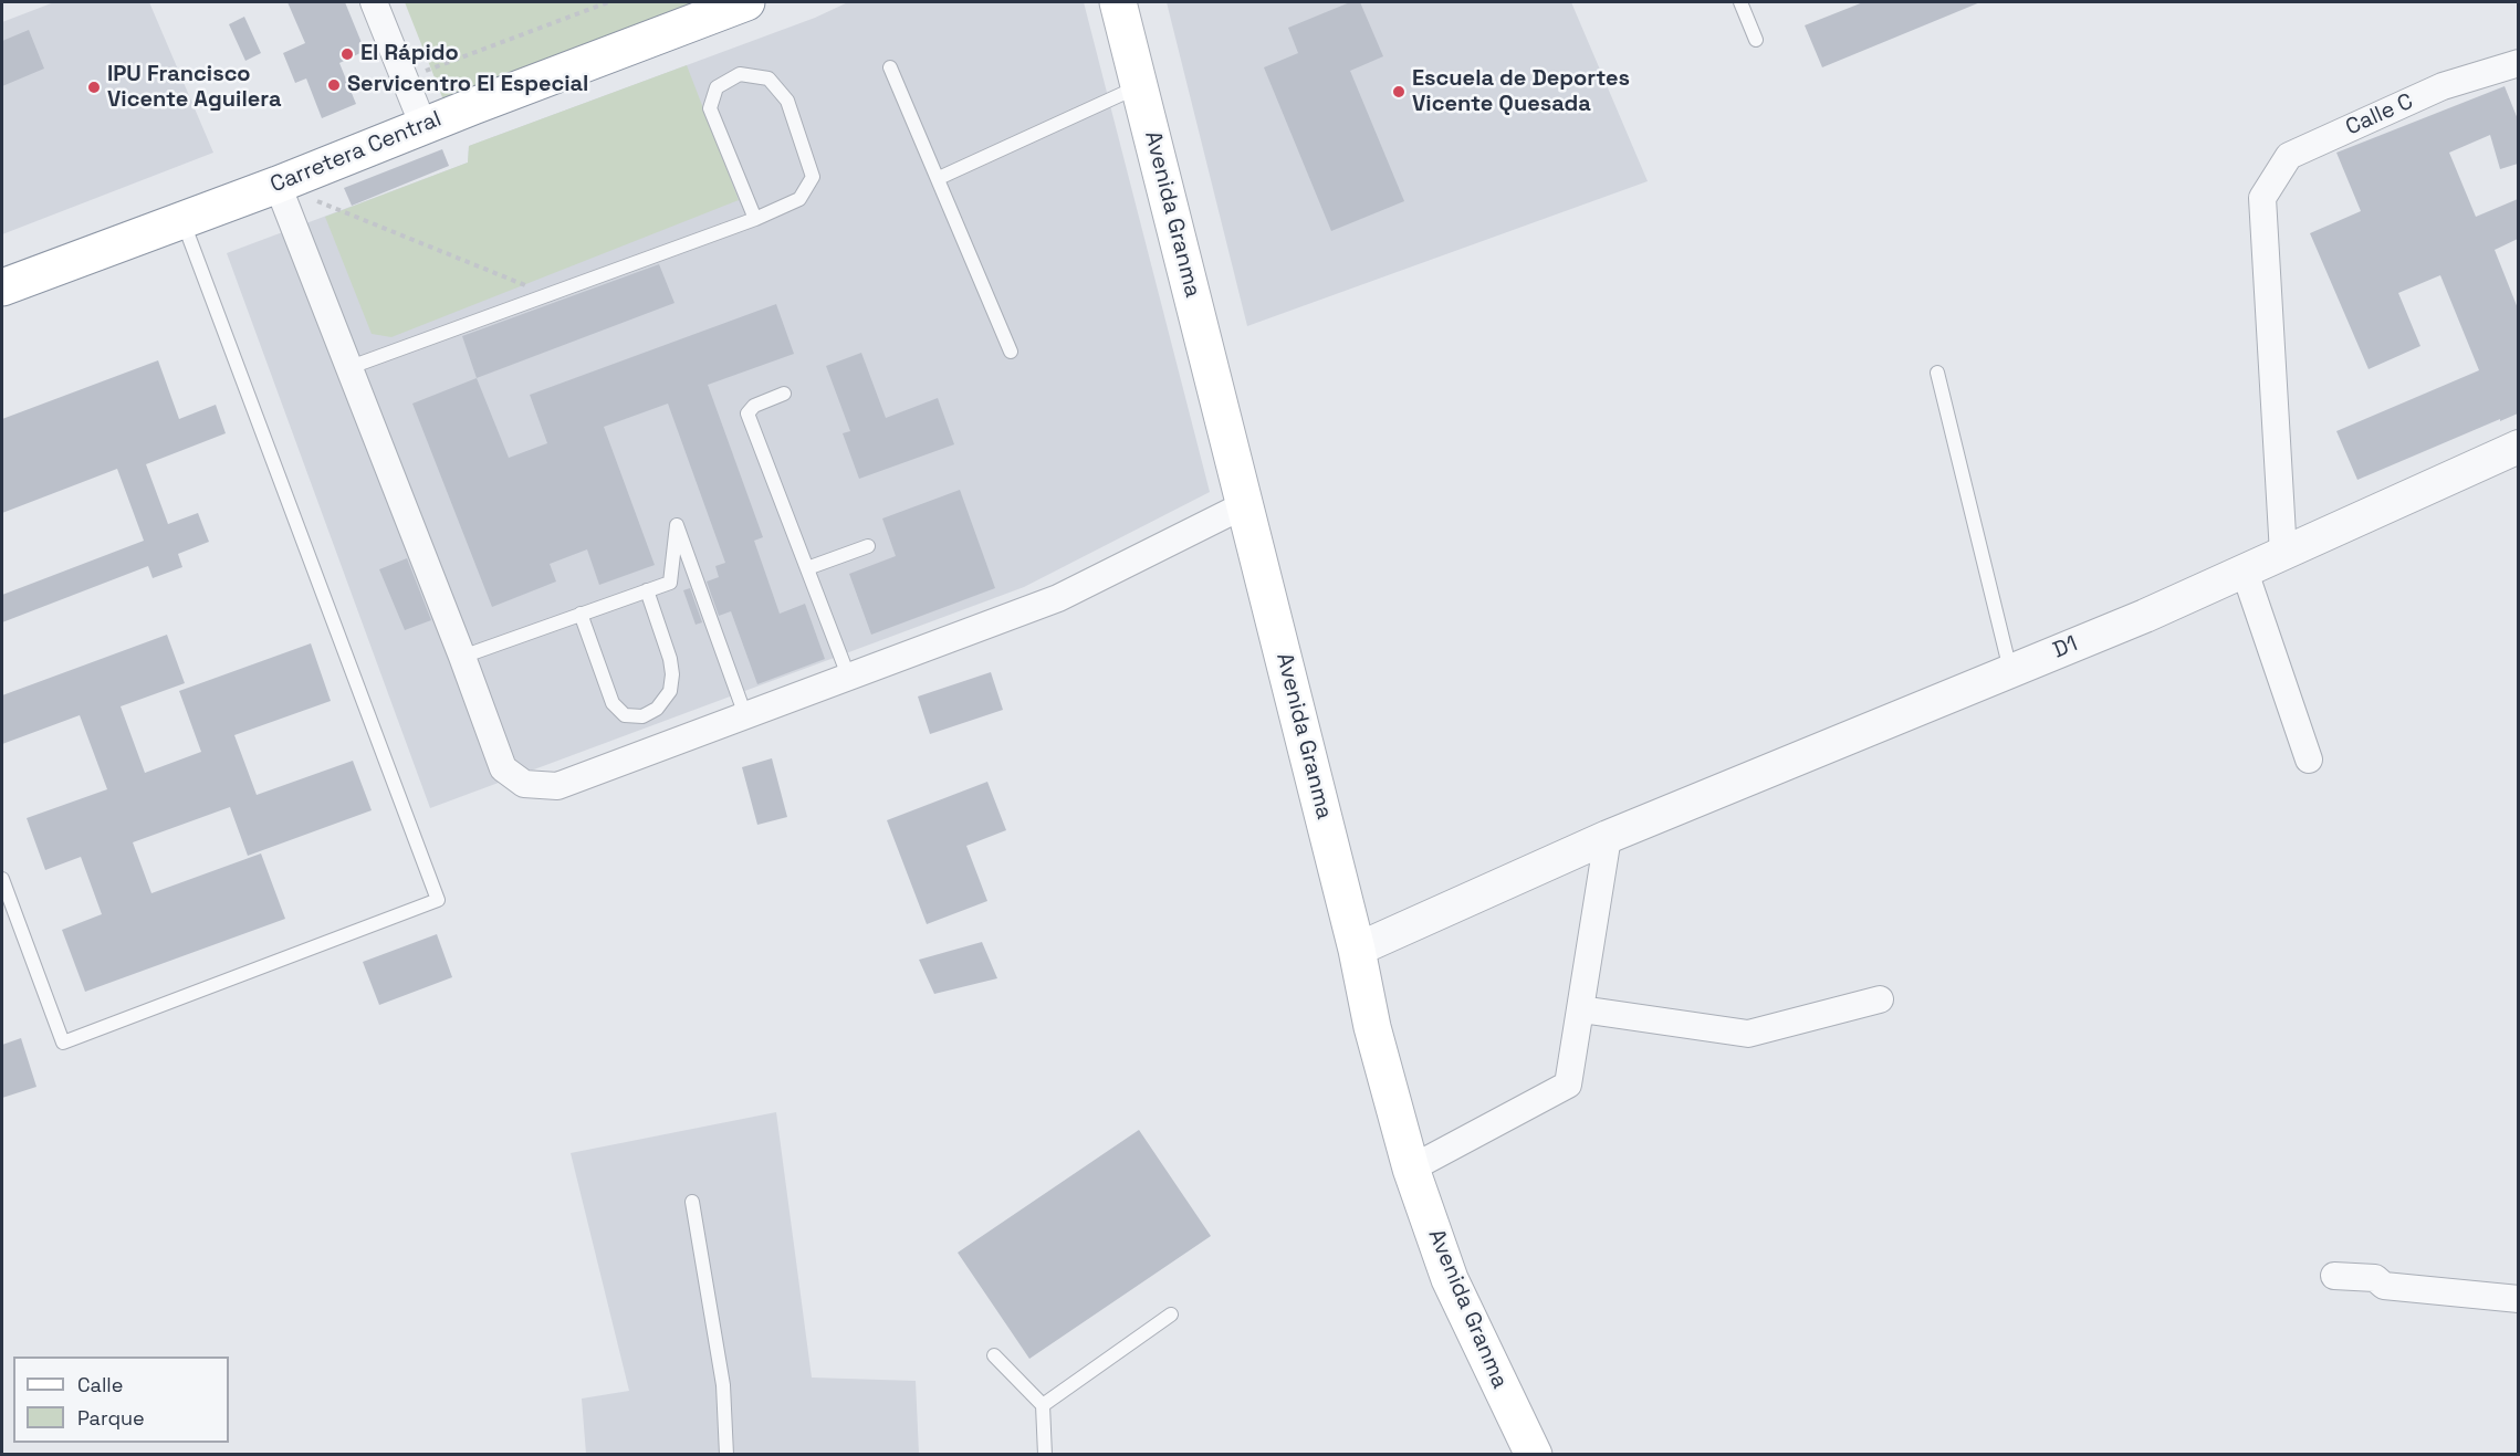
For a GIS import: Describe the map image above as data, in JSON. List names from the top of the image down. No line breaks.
{"streets":{"main road":["Carretera Central","Avenida Granma"],"street":["Calle C","D1"]},"crossings":[["Calle C","D1"],["Avenida Granma","D1"]],"places":["El Rápido","Servicentro El Especial","IPU Francisco Vicente Aguilera","Escuela de Deportes Vicente Quesada"],"legend":["Calle","Parque"]}
